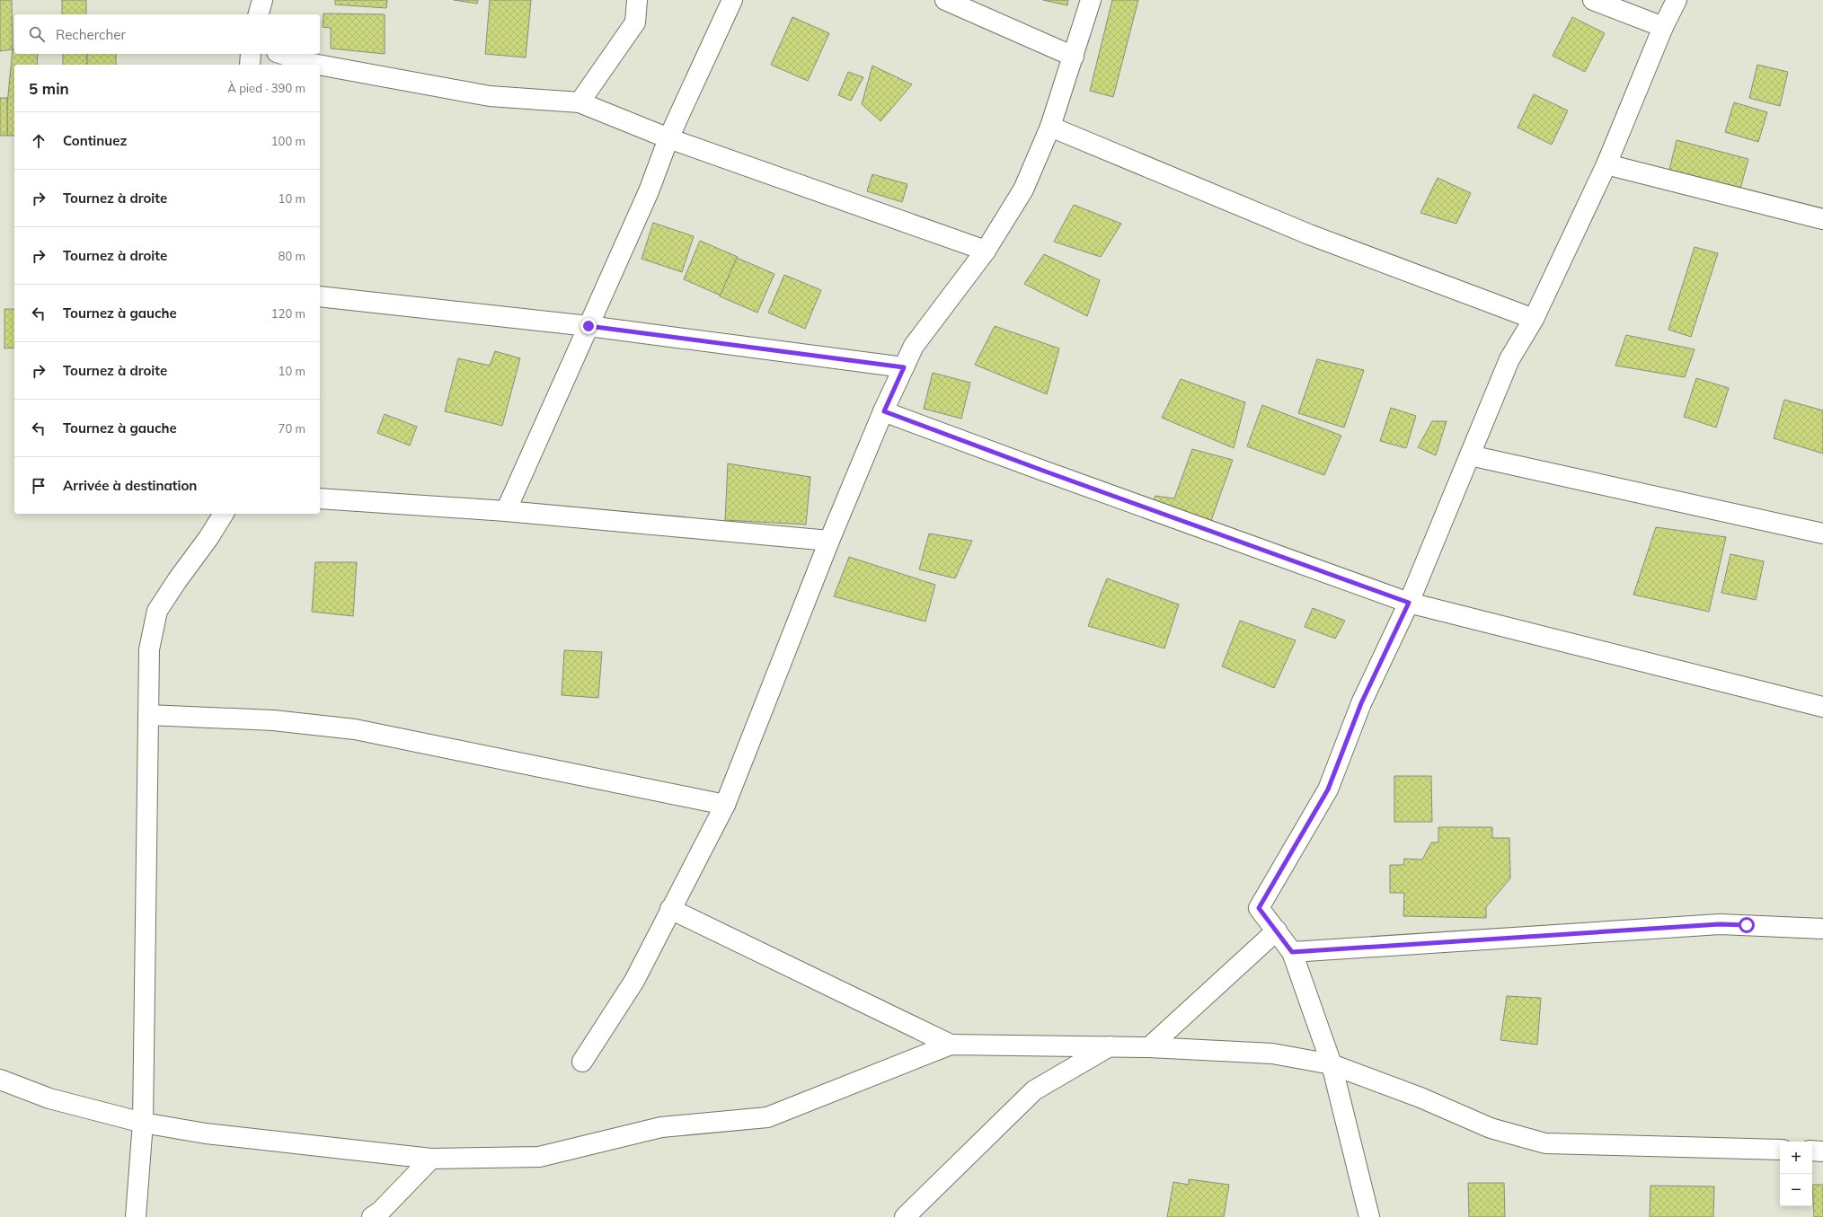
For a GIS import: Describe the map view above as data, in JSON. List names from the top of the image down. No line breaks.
{"page":{"search":"Rechercher","heading":["5 min","À pied · 390 m"],"list":[["Continuez","100 m"],["Tournez à droite","10 m"],["Tournez à droite","80 m"],["Tournez à gauche","120 m"],["Tournez à droite","10 m"],["Tournez à gauche","70 m"],"Arrivée à destination"],"map_buttons":["+","−"]}}
